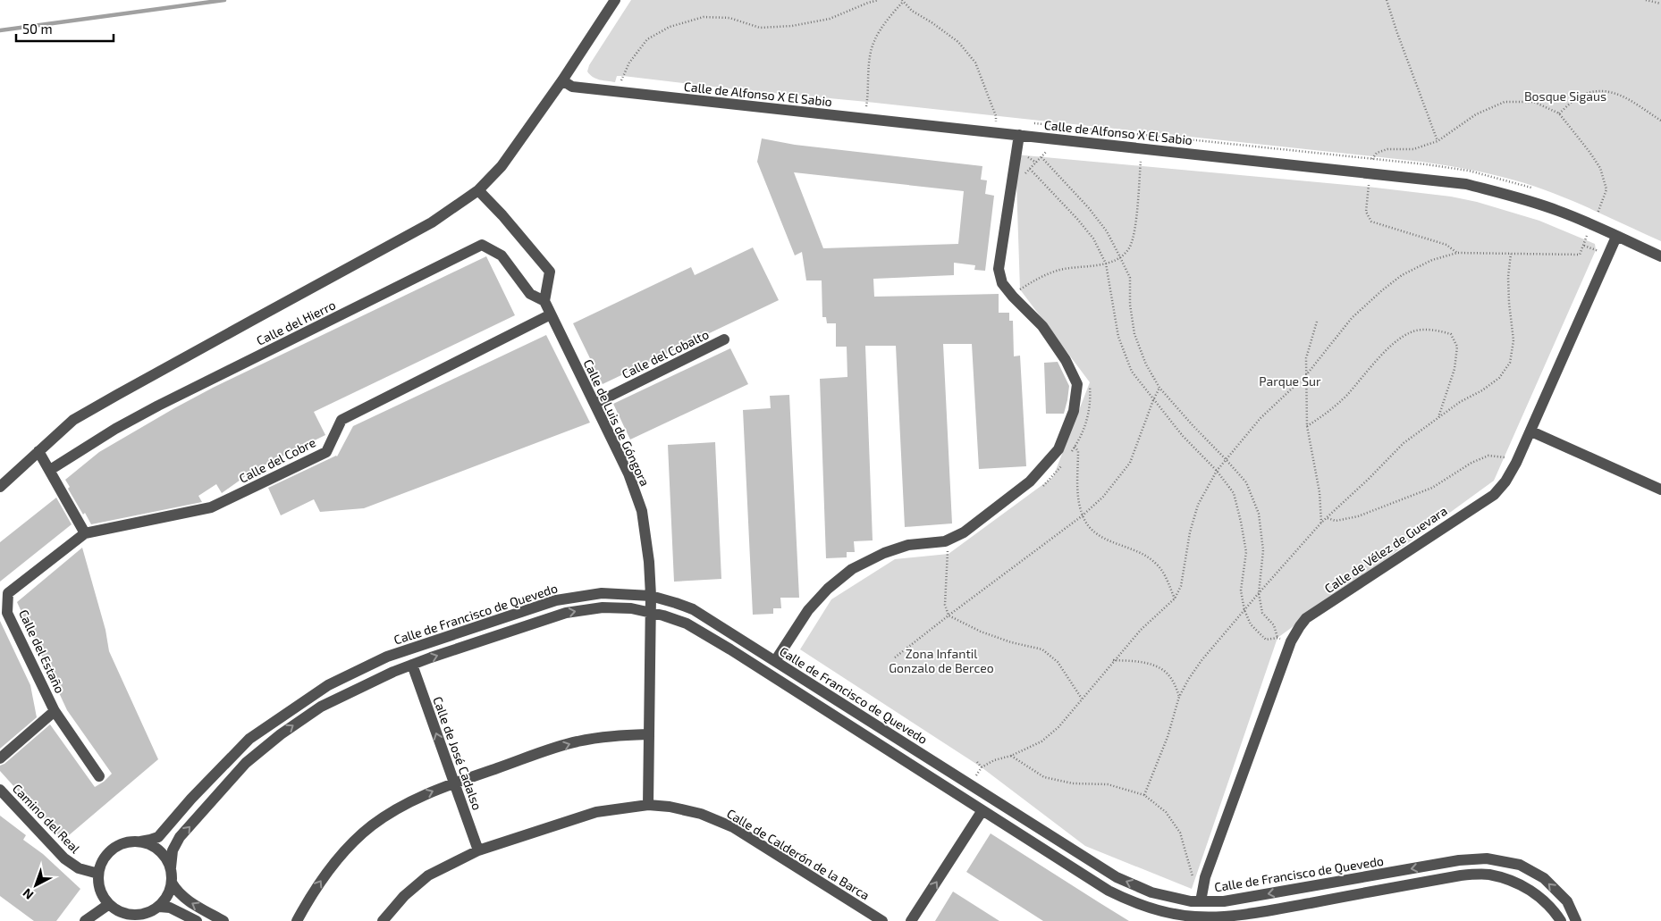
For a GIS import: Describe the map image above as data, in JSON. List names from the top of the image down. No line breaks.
{"streets":{"street":["Calle de Alfonso X El Sabio","Calle del Hierro","Calle del Cobalto","Calle de Luis de Góngora","Calle del Cobre","Calle de Vélez de Guevara","Calle de Francisco de Quevedo","Calle del Estaño","Calle de José Cadalso","Camino del Real","Calle de Calderón de la Barca"]},"crossings":[["Calle de Alfonso X El Sabio","Calle de Vélez de Guevara"],["Calle del Hierro","Calle de Luis de Góngora"],["Calle del Cobalto","Calle de Luis de Góngora"],["Calle de Luis de Góngora","Calle del Cobre"],["Calle de Luis de Góngora","Calle de Francisco de Quevedo"],["Calle de Luis de Góngora","Calle de Calderón de la Barca"],["Calle del Cobre","Calle del Estaño"],["Calle de Vélez de Guevara","Calle de Francisco de Quevedo"],["Calle de Francisco de Quevedo","Camino del Real"],["Calle de José Cadalso","Calle de Calderón de la Barca"]],"one_way":["Calle de José Cadalso"],"parks":["Bosque Sigaus","Parque Sur","Zona Infantil Gonzalo de Berceo"],"scale_bar":"50 m","north":"bottom left"}
